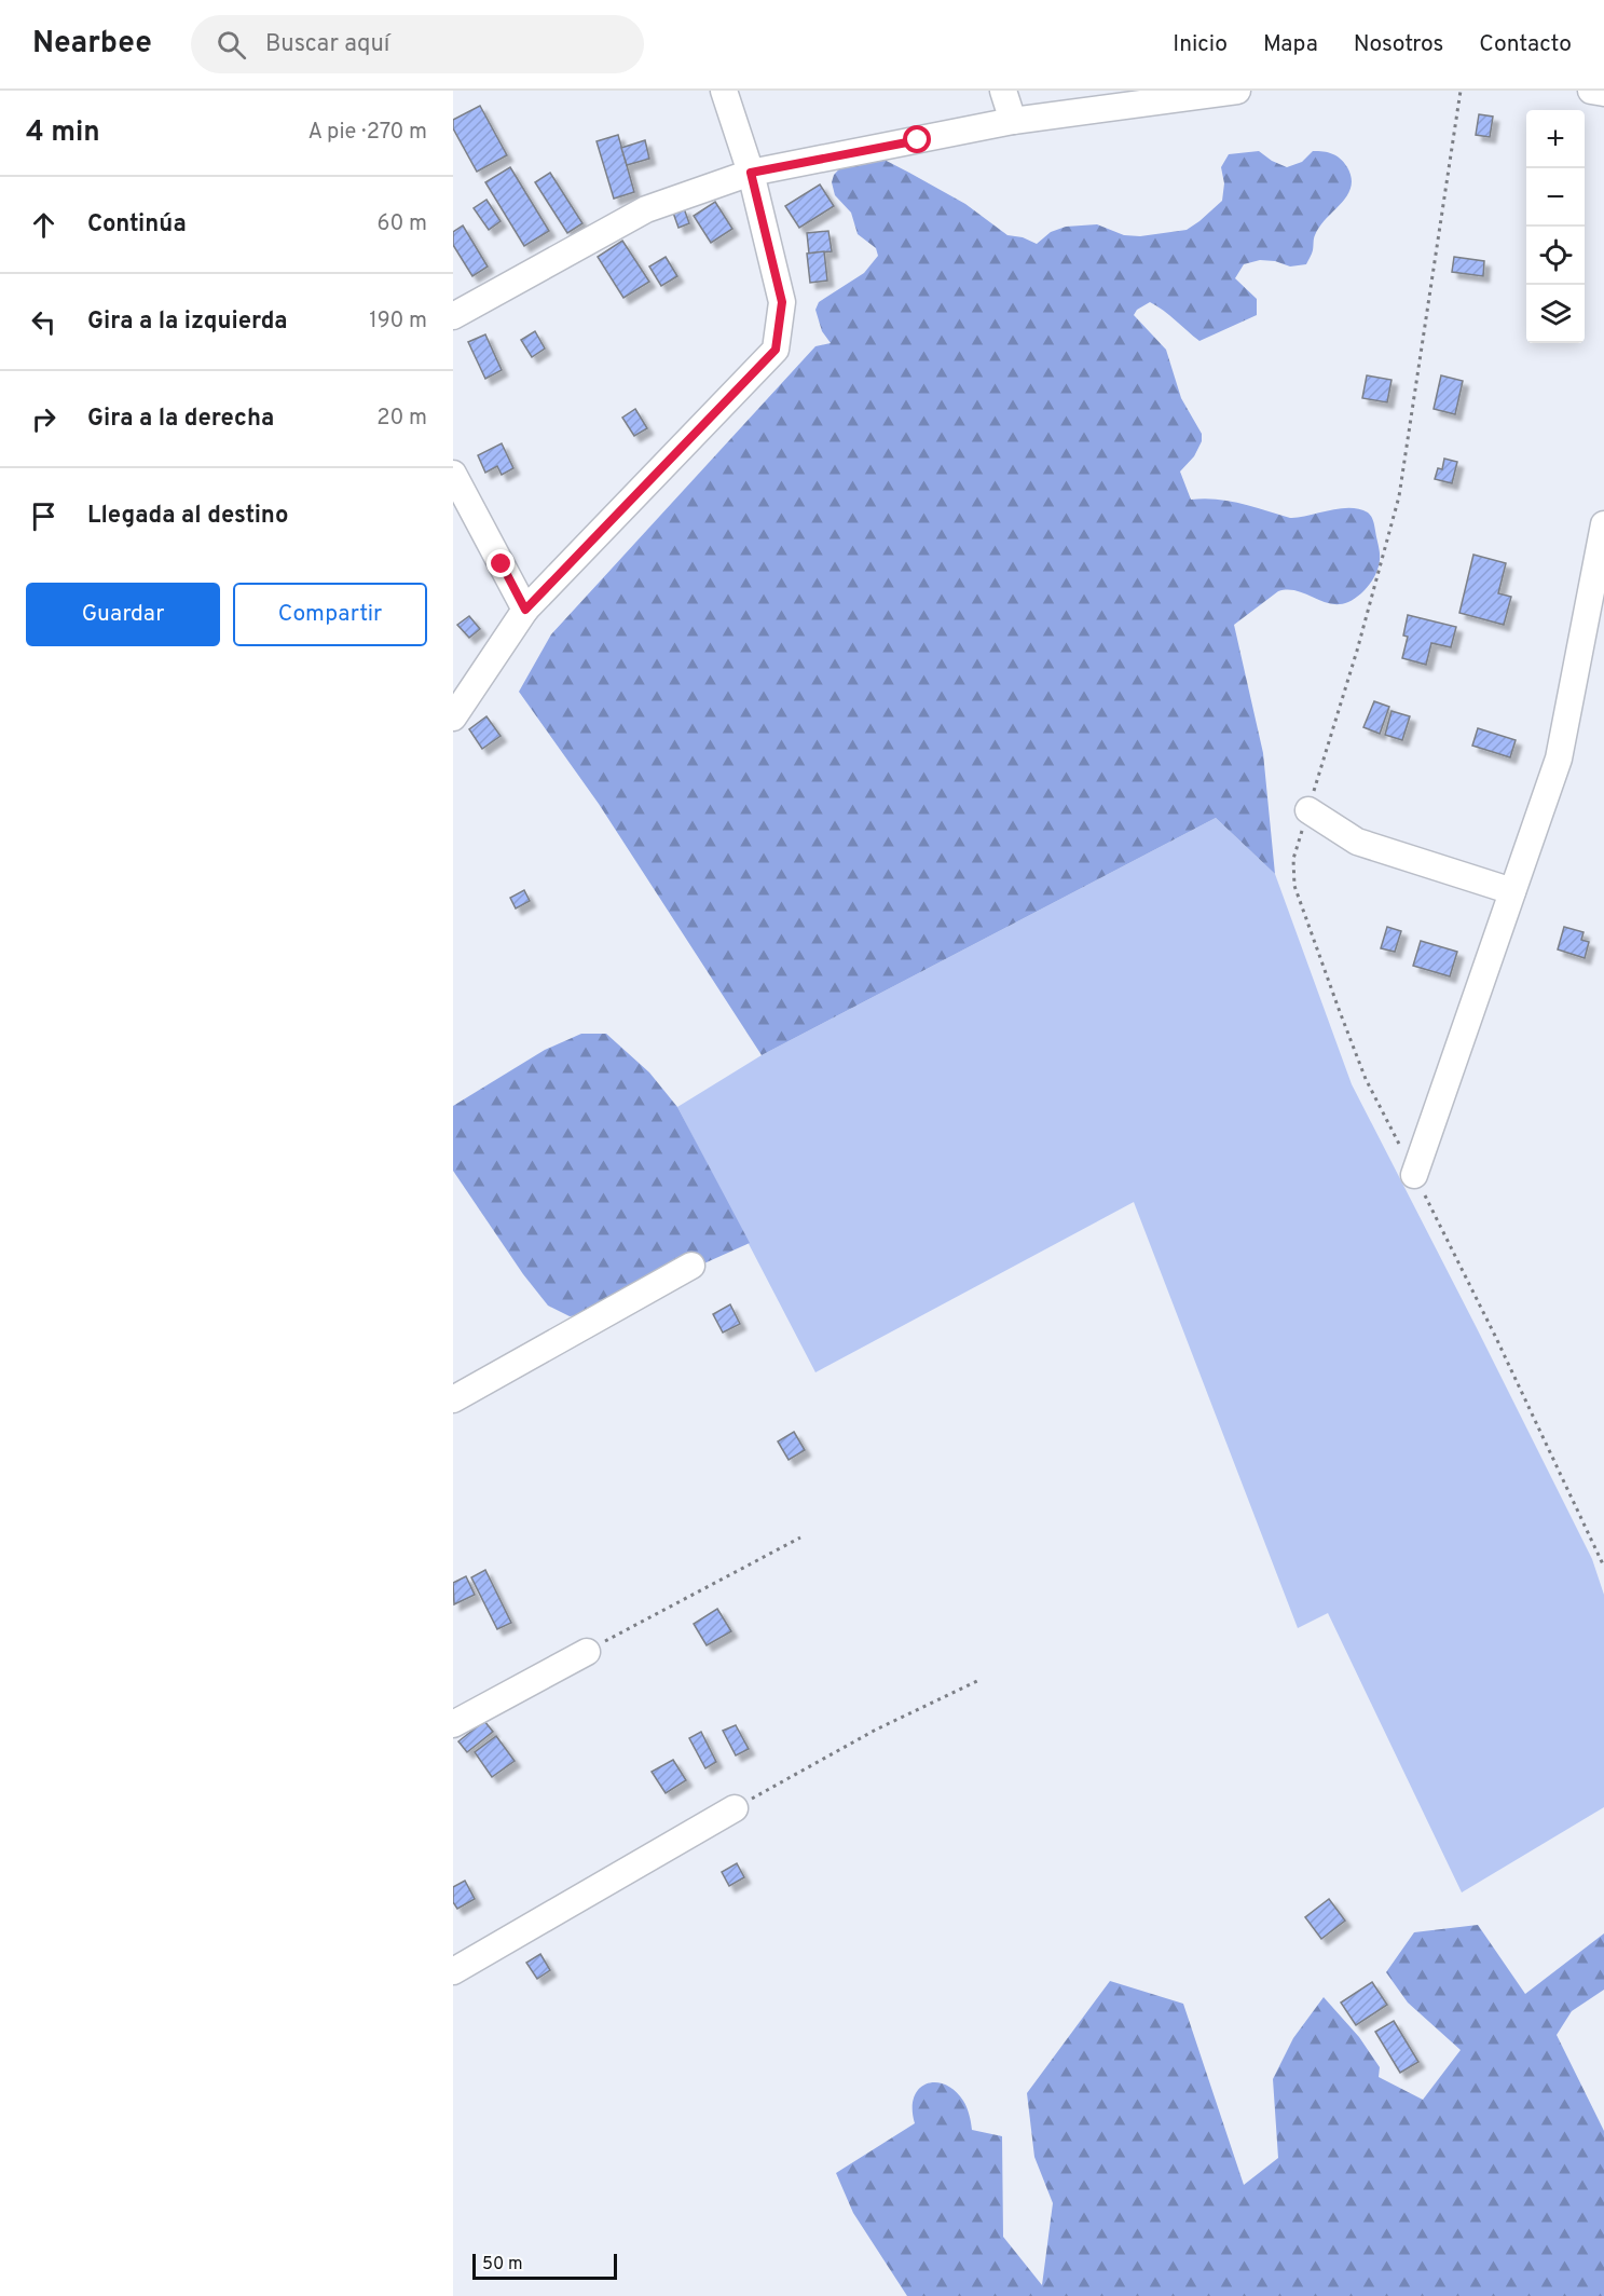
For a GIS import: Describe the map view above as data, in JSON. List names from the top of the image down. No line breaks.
{"scale_bar":"50 m","page":{"header":"Nearbee","search":"Buscar aquí","nav":["Inicio","Mapa","Nosotros","Contacto"],"heading":["4 min","A pie · 270 m"],"map_buttons":["+","−"],"list":[["Continúa","60 m"],["Gira a la izquierda","190 m"],["Gira a la derecha","20 m"],"Llegada al destino"],"buttons":["Guardar","Compartir"],"scale":"50 m"}}
